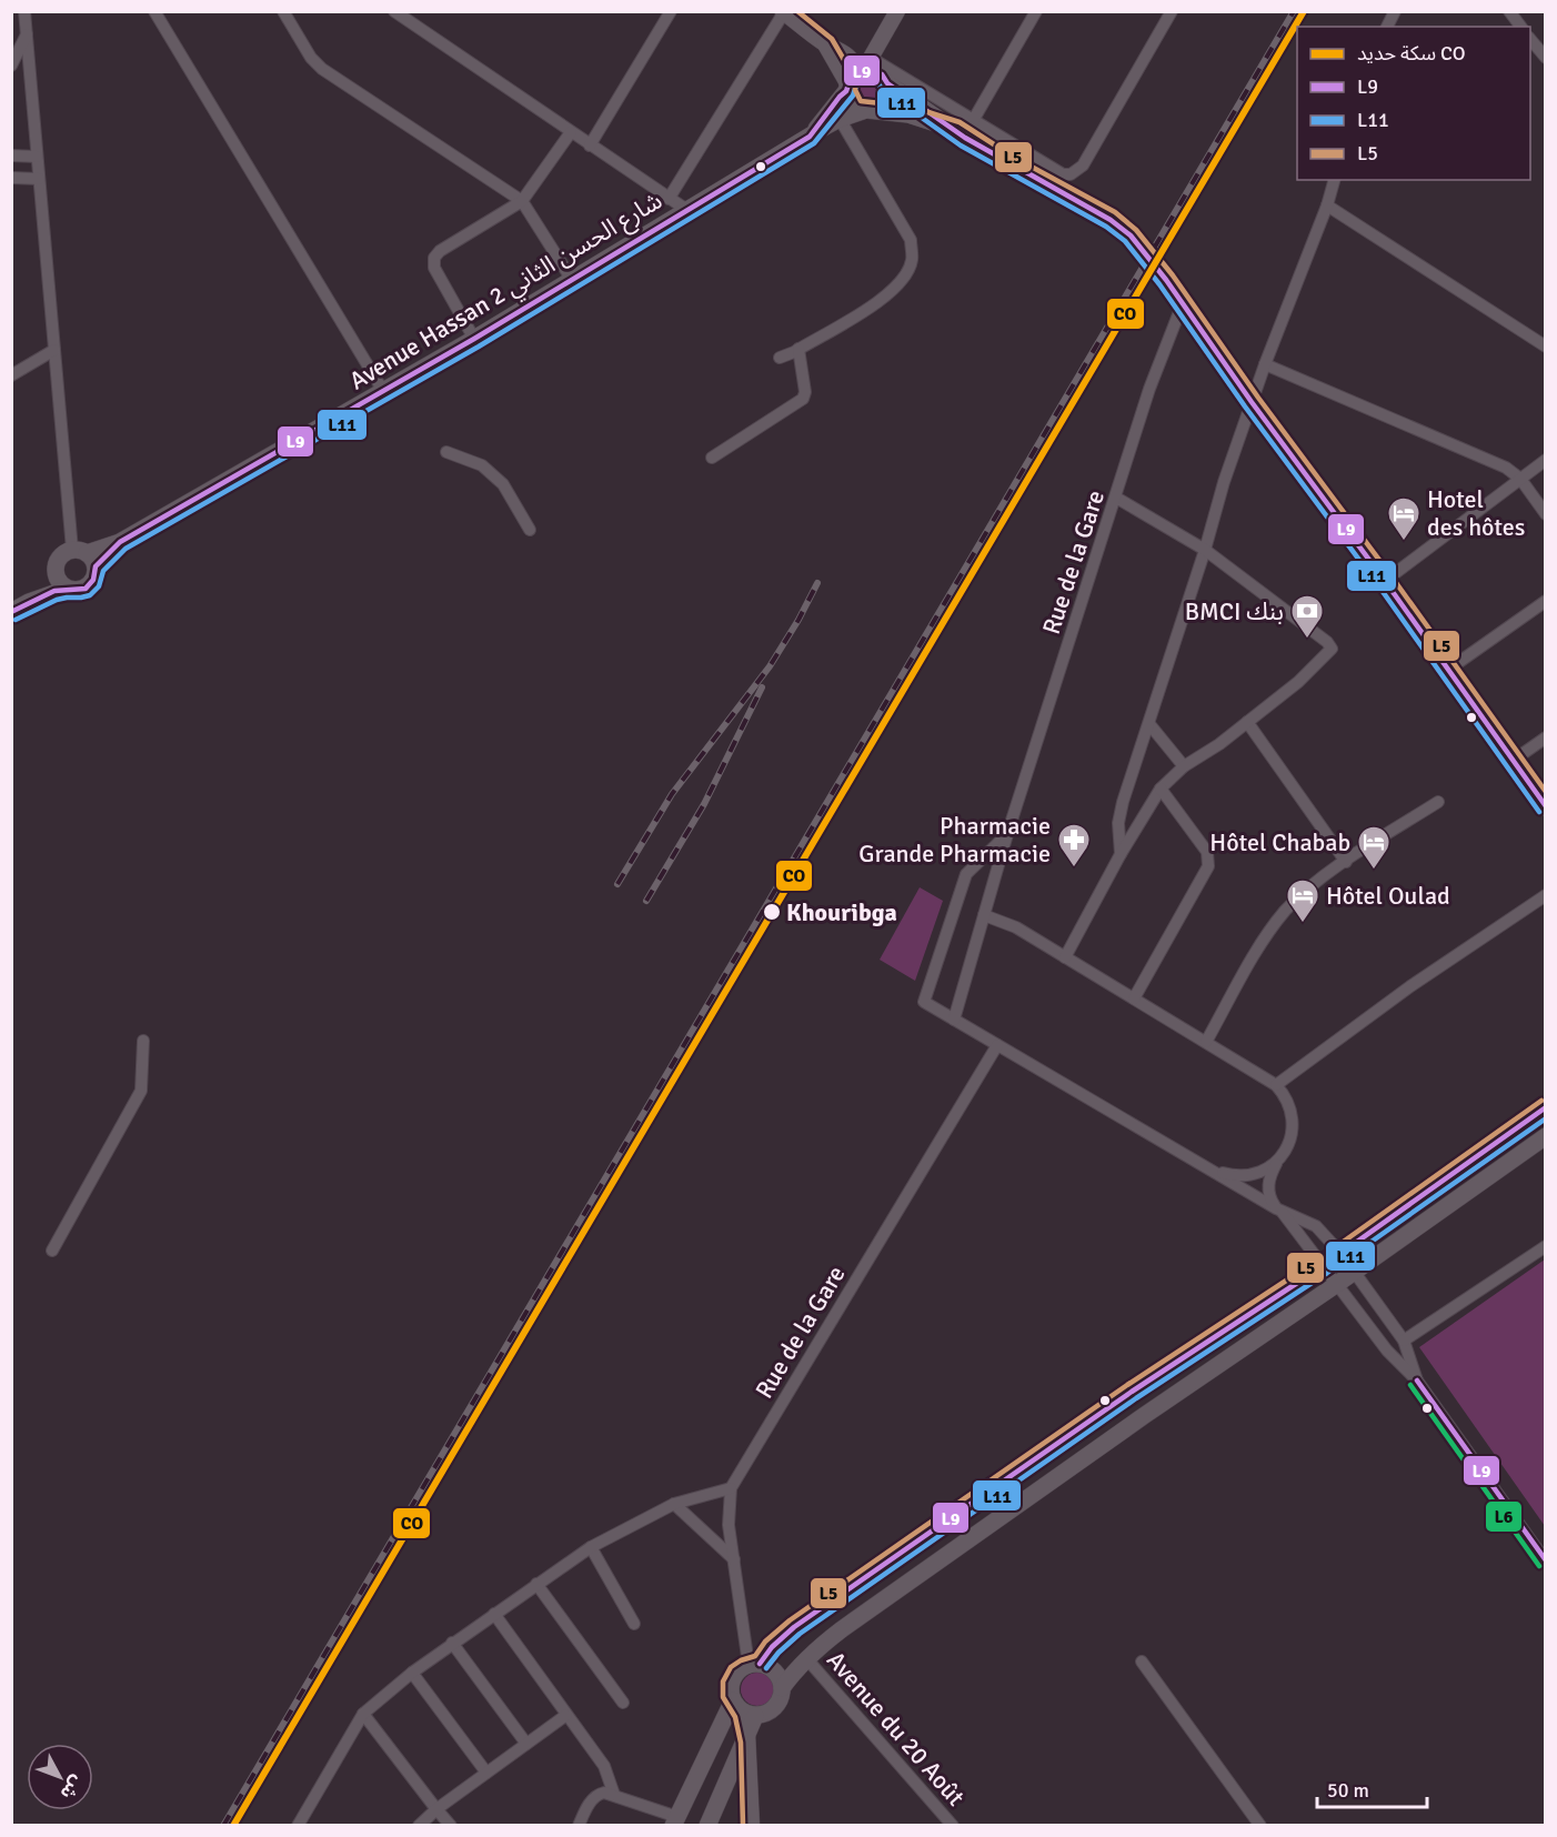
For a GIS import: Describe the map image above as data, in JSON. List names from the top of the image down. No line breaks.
{"streets":{"main road":["Avenue Hassan 2 شارع الحسن الثاني"],"street":["Rue de la Gare","Avenue du 20 Août"]},"places":{"hotel":["Hotel des hôtes","Hôtel Chabab","Hôtel Oulad"],"bank":["BMCI بنك"],"pharmacy":["Pharmacie Grande Pharmacie"],"other":["Khouribga"]},"lines":["rail line CO","transit line L5","transit line L9","transit line L11","transit line L6"],"legend":["سكة حديد CO","L9","L11","L5"],"scale_bar":"50 m","north":"bottom right"}
